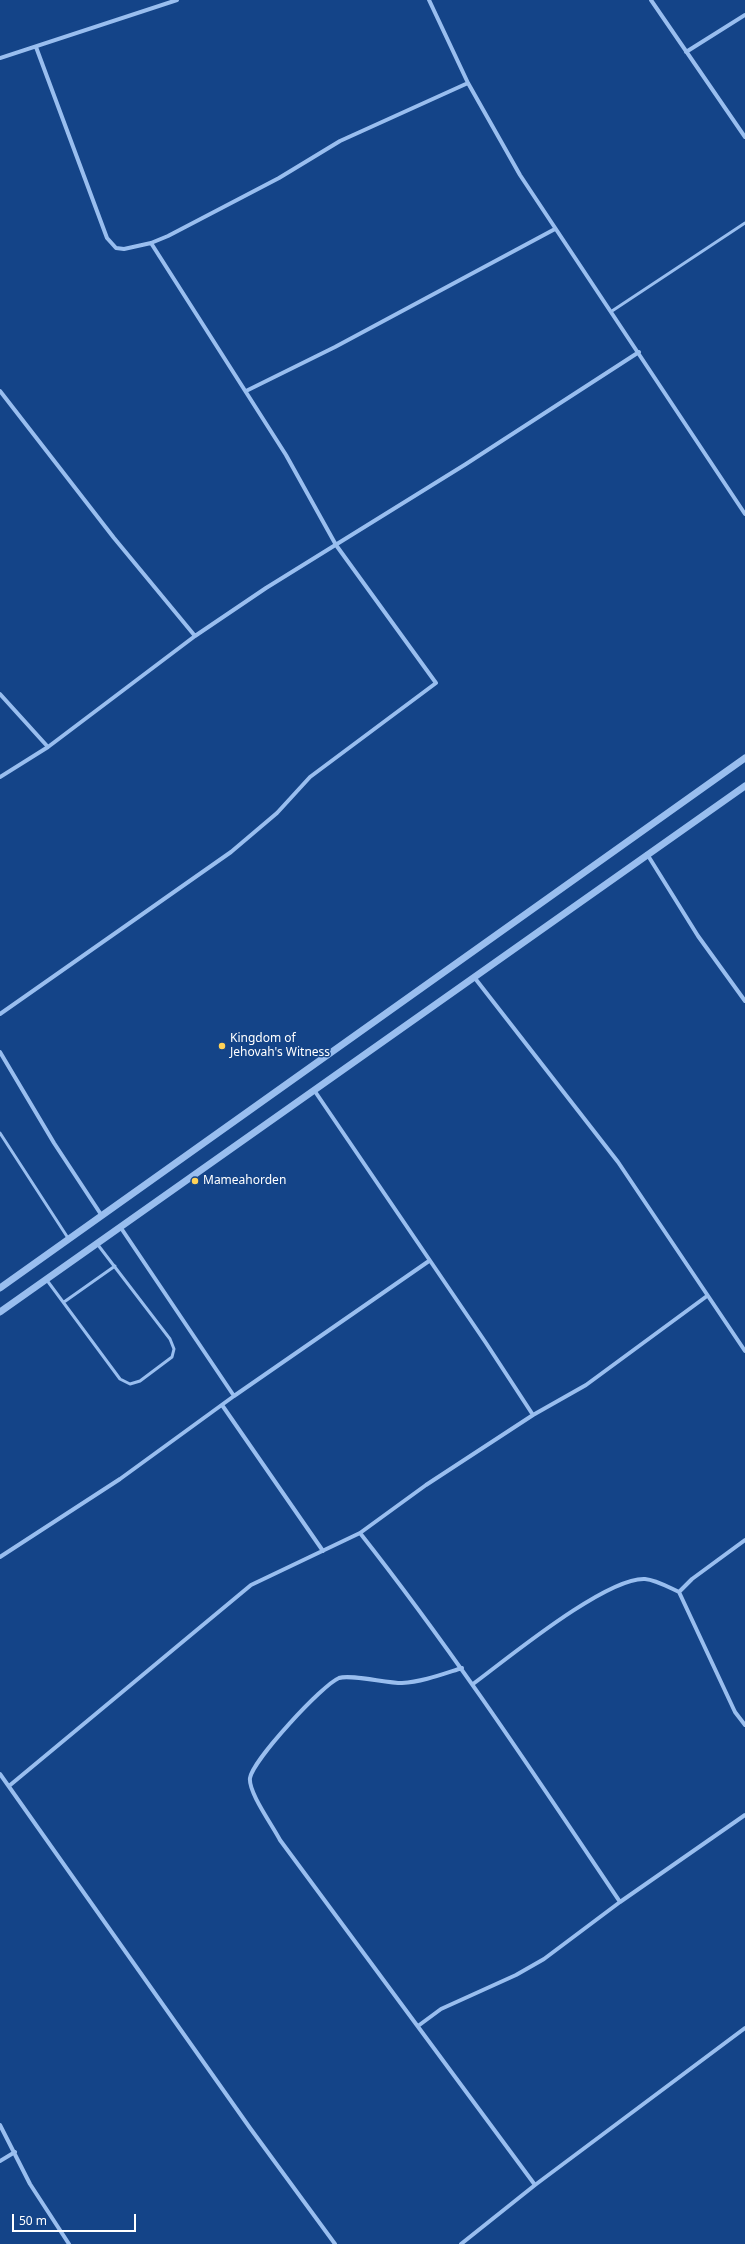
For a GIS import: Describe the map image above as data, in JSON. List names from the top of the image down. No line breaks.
{"places":["Kingdom of Jehovah's Witness","Mameahorden"],"scale_bar":"50 m"}
